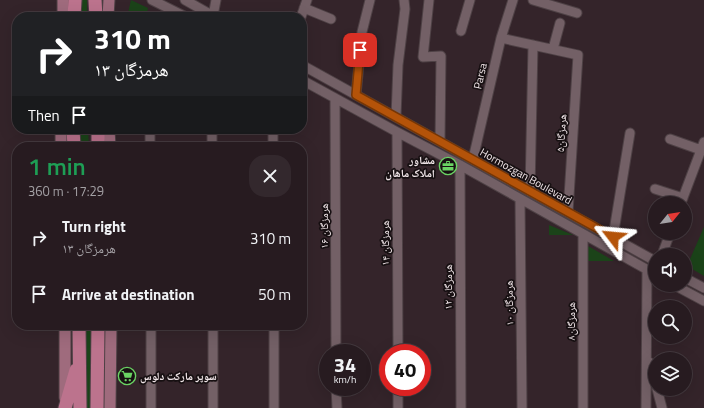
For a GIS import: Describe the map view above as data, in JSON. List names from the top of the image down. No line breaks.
{"streets":{"street":["Parsa","هرمزگان۵","Hormozgan Boulevard","هرمزگان ۱۶","هرمزگان ۱۴","هرمزگان ۱۲","هرمزگان ۱۰","هرمزگان۸"]},"crossings":[["Parsa","Hormozgan Boulevard"],["هرمزگان۵","Hormozgan Boulevard"],["Hormozgan Boulevard","هرمزگان ۱۶"],["Hormozgan Boulevard","هرمزگان ۱۴"],["Hormozgan Boulevard","هرمزگان ۱۲"],["Hormozgan Boulevard","هرمزگان ۱۰"],["Hormozgan Boulevard","هرمزگان۸"]],"places":{"office":["مشاور املاک ماهان"],"supermarket":["سوپر مارکت دلوس"]},"north":"top right","page":{"turn":["310 m","هرمزگان ۱۳"],"then":"Then","heading":["1 min","360 m · 17:29"],"list":[{"name":"Turn right","note":"هرمزگان ۱۳","value":"310 m"},{"name":"Arrive at destination","value":"50 m"}],"speed":"34 km/h","limit":"40"}}
